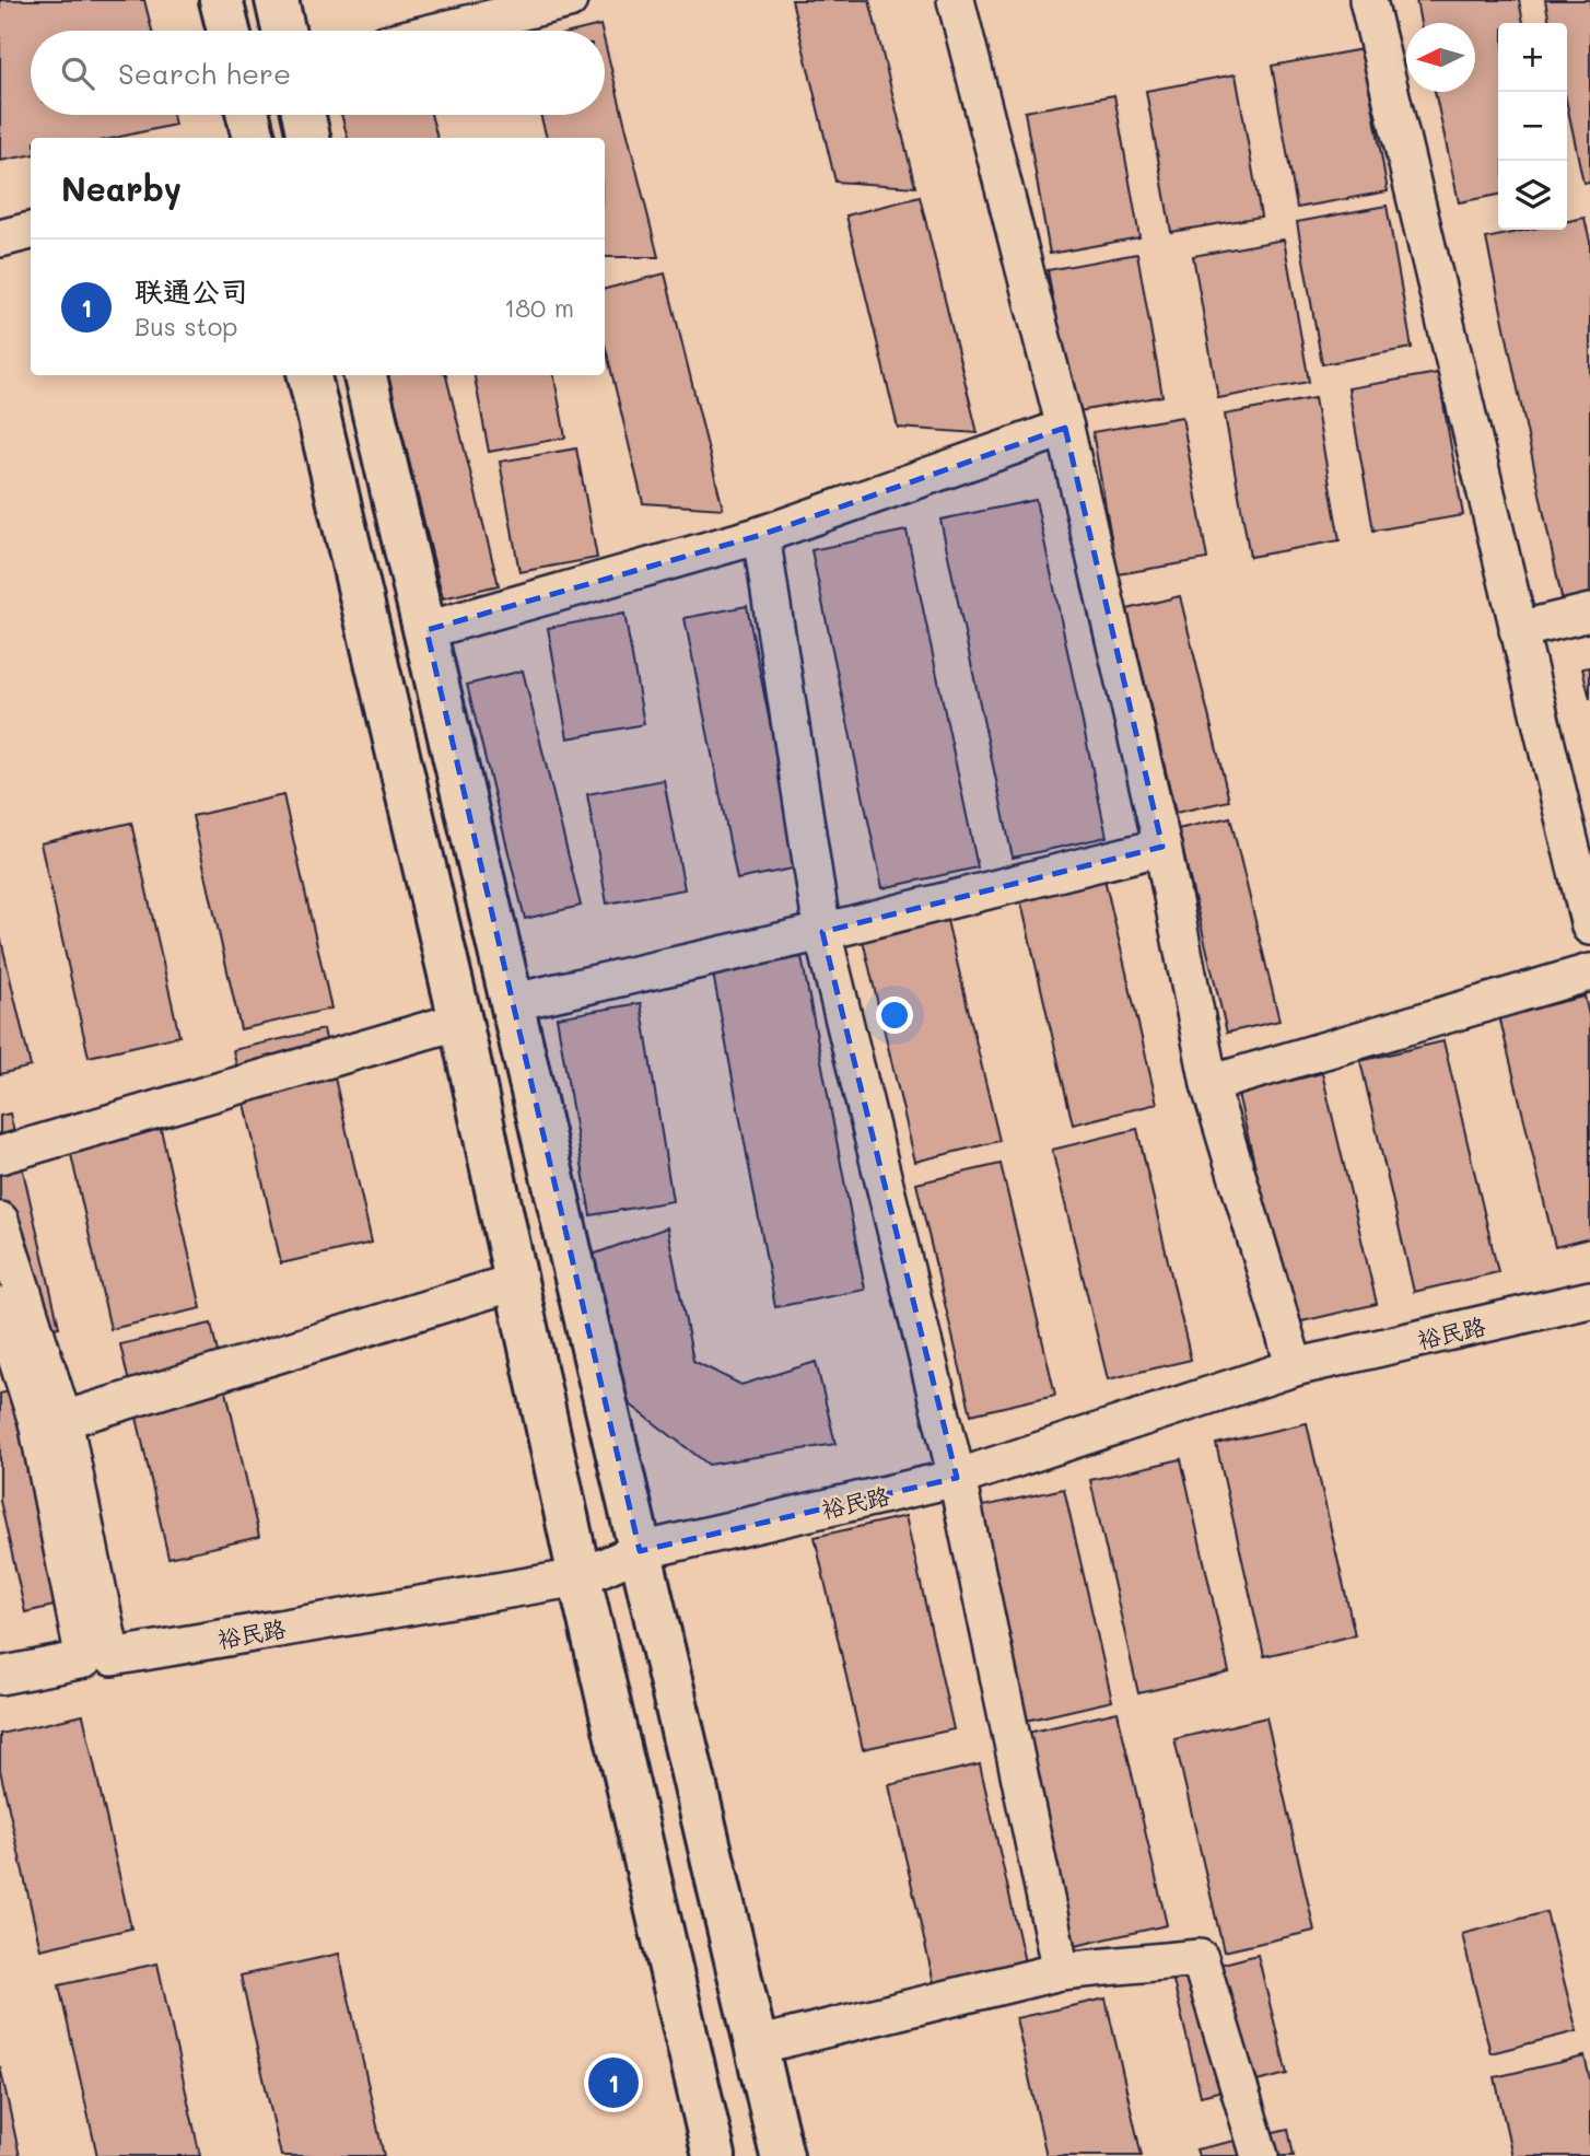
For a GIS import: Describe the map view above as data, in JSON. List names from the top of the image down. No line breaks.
{"streets":{"street":["裕民路"]},"north":"left","page":{"map_buttons":["+","−"],"search":"Search here","heading":"Nearby","list":[{"mark":"1","name":"联通公司","note":"Bus stop","value":"180 m"}],"pins":"1"}}
